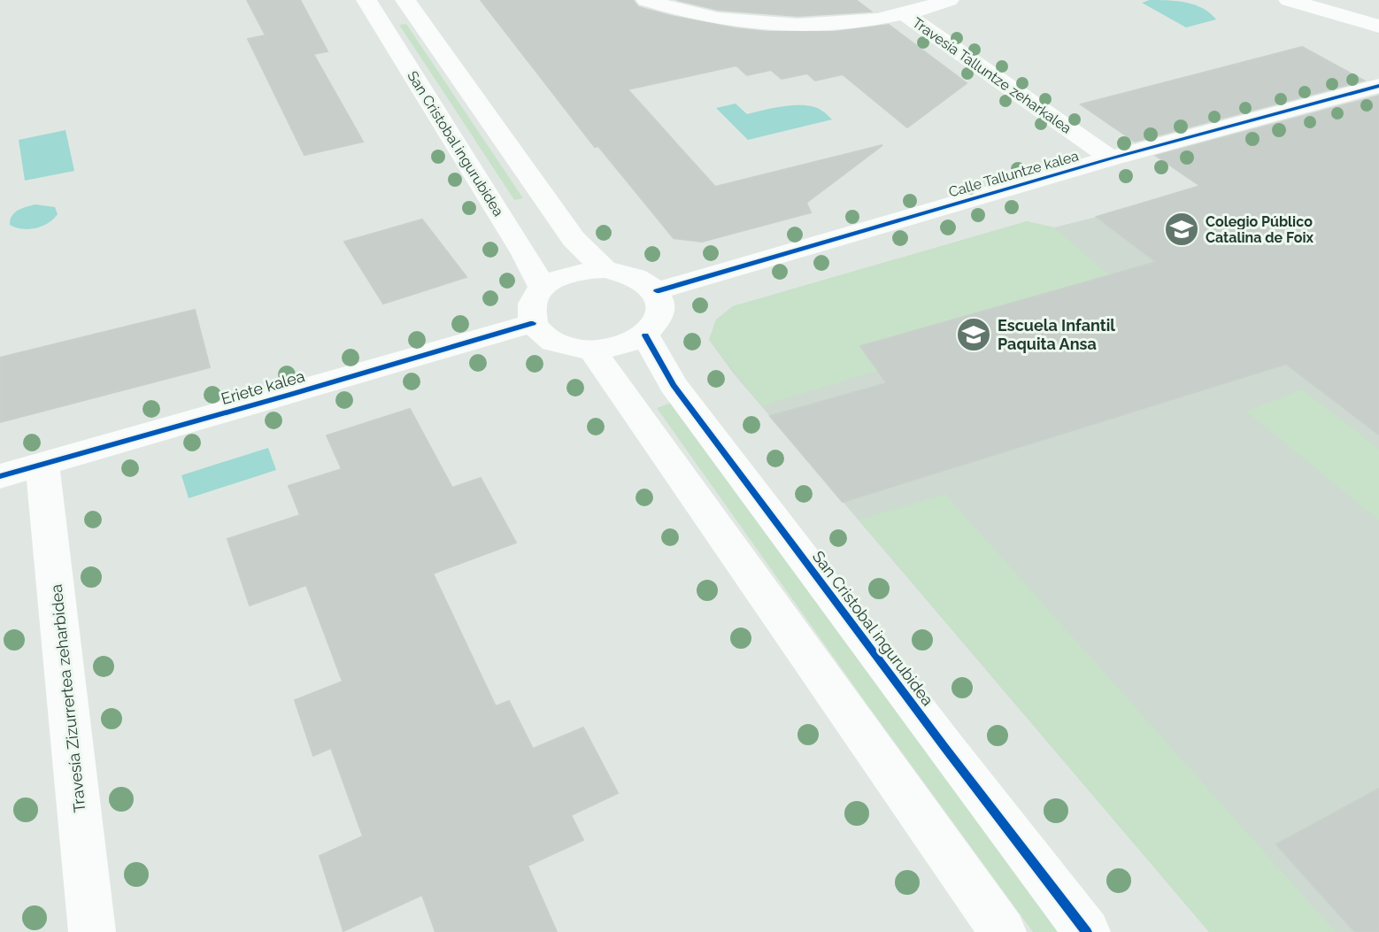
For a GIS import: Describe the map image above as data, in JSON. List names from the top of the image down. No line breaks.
{"streets":{"street":["Travesía Talluntze zeharkalea","San Cristobal ingurubidea","Calle Talluntze kalea","Eriete kalea","Travesía Zizurrertea zeharbidea"]},"crossings":[["Travesía Talluntze zeharkalea","Calle Talluntze kalea"],["San Cristobal ingurubidea","Calle Talluntze kalea"],["San Cristobal ingurubidea","Eriete kalea"],["Calle Talluntze kalea","Eriete kalea"],["Eriete kalea","Travesía Zizurrertea zeharbidea"]],"places":{"school or university":["Colegio Público Catalina de Foix","Escuela Infantil Paquita Ansa"]}}
